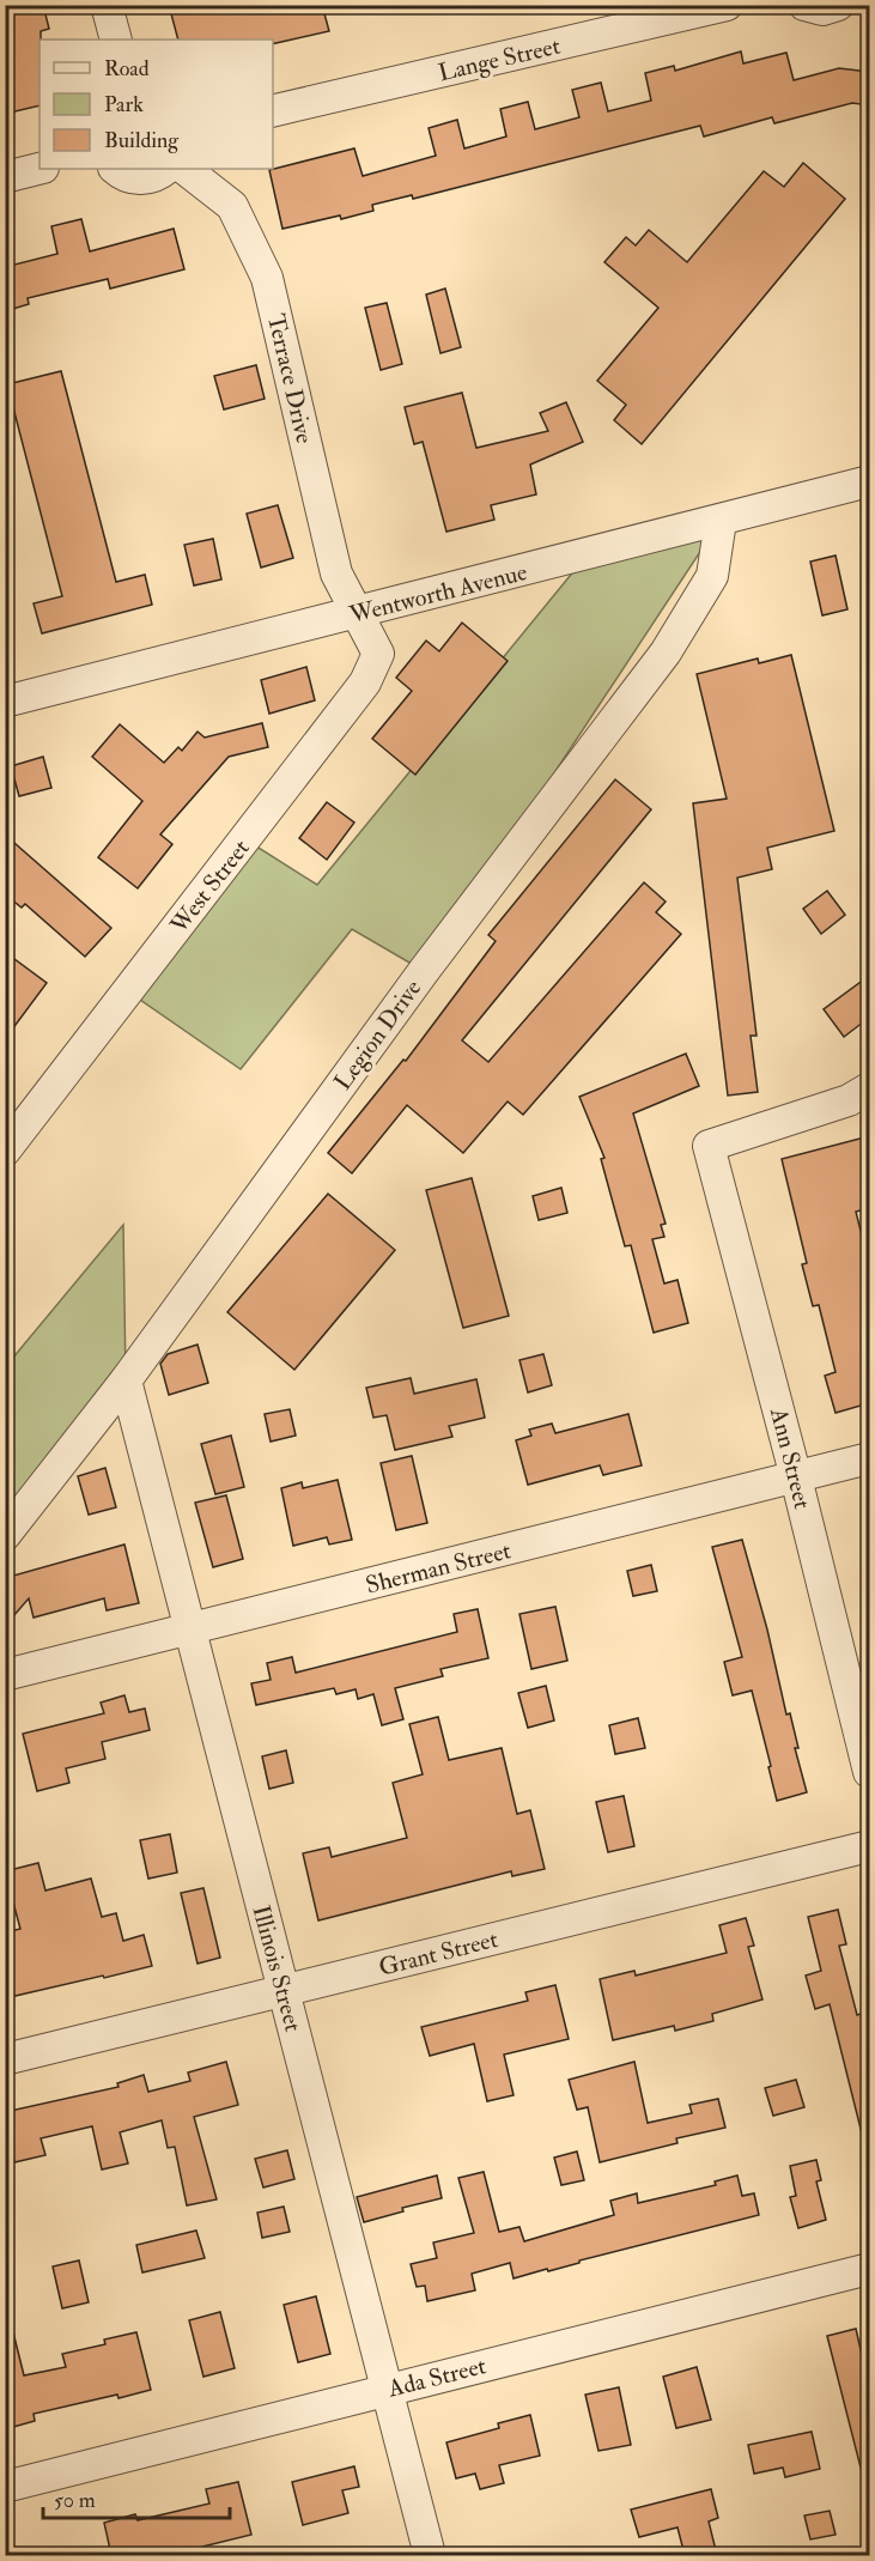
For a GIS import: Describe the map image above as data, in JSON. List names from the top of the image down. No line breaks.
{"streets":{"street":["Lange Street","Terrace Drive","Wentworth Avenue","West Street","Legion Drive","Ann Street","Sherman Street","Grant Street","Illinois Street","Ada Street"]},"crossings":[["Terrace Drive","Wentworth Avenue"],["Terrace Drive","West Street"],["Wentworth Avenue","West Street"],["Wentworth Avenue","Legion Drive"],["Legion Drive","Illinois Street"],["Ann Street","Sherman Street"],["Sherman Street","Illinois Street"],["Grant Street","Illinois Street"],["Illinois Street","Ada Street"]],"legend":["Road","Park","Building"],"scale_bar":"50 m"}
